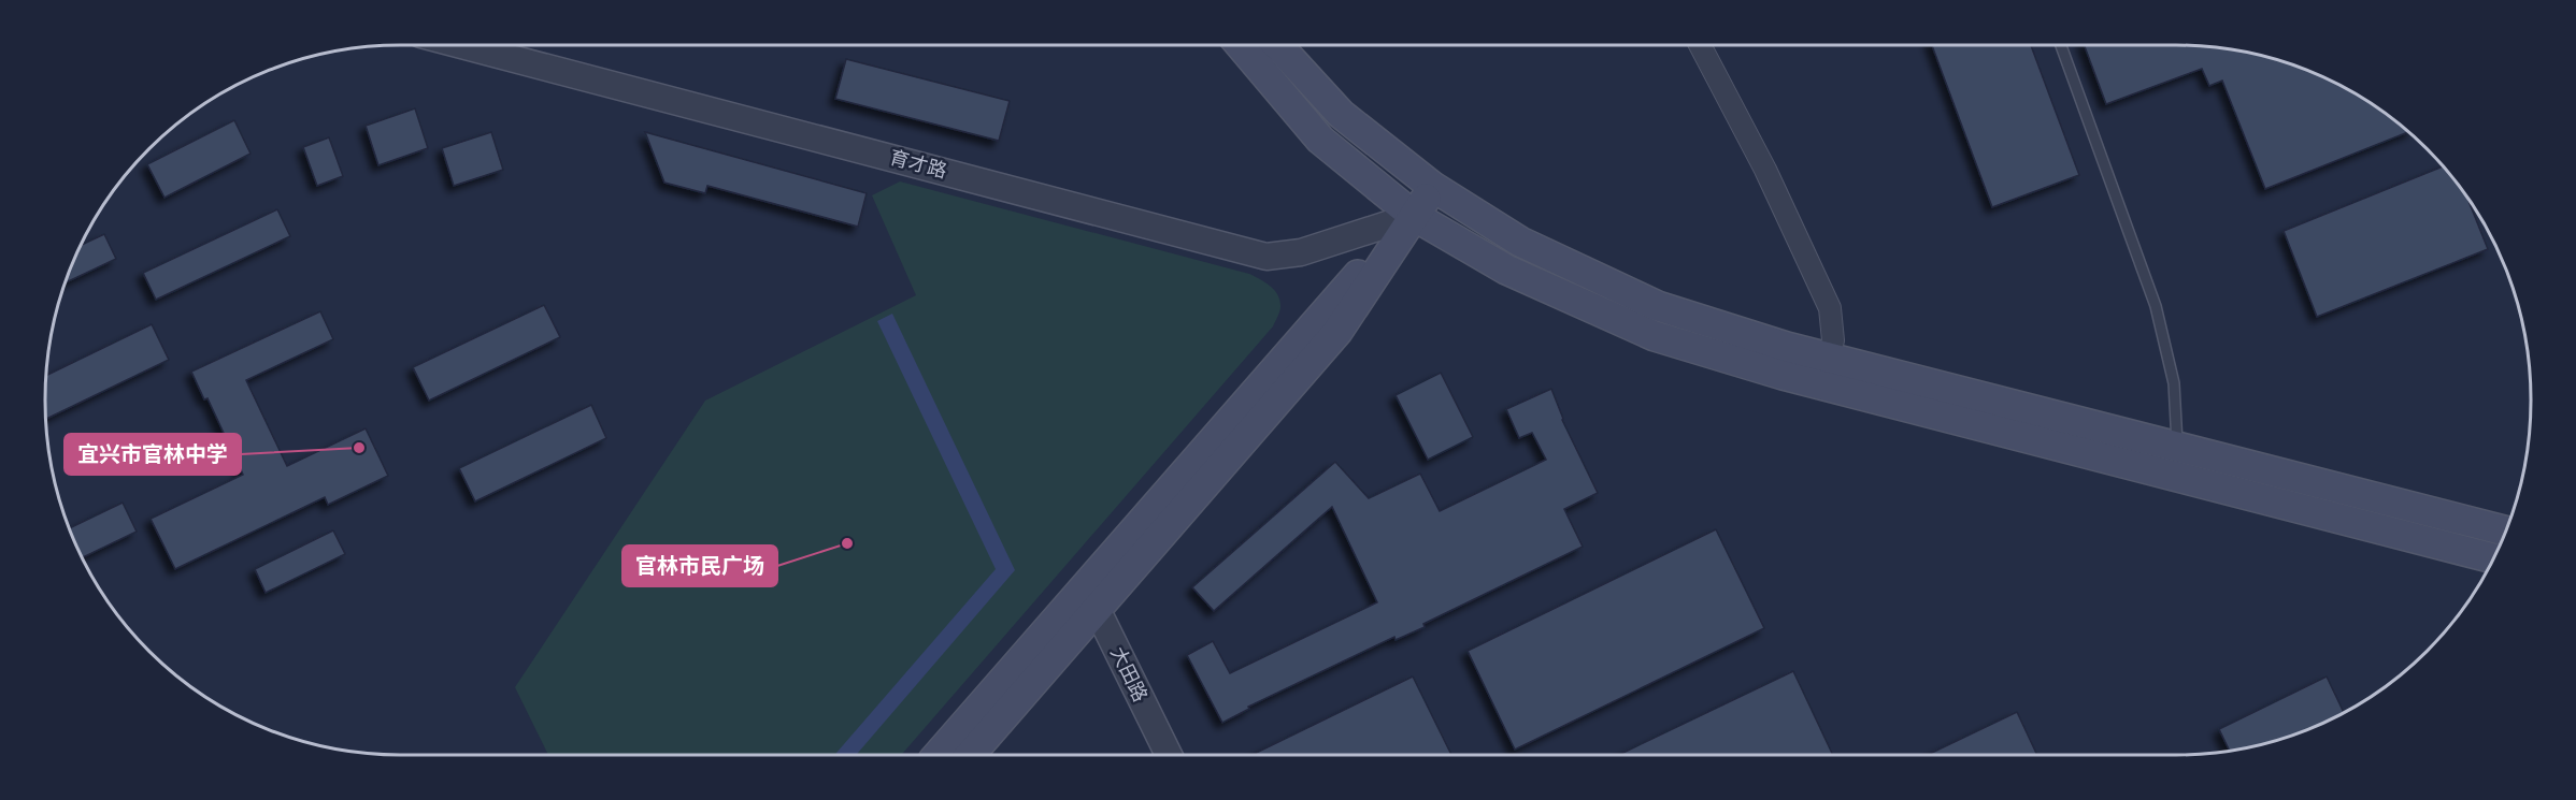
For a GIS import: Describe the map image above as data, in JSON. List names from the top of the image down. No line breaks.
{"streets":{"street":["育才路","大田路"]},"places":["宜兴市官林中学","官林市民广场"]}
